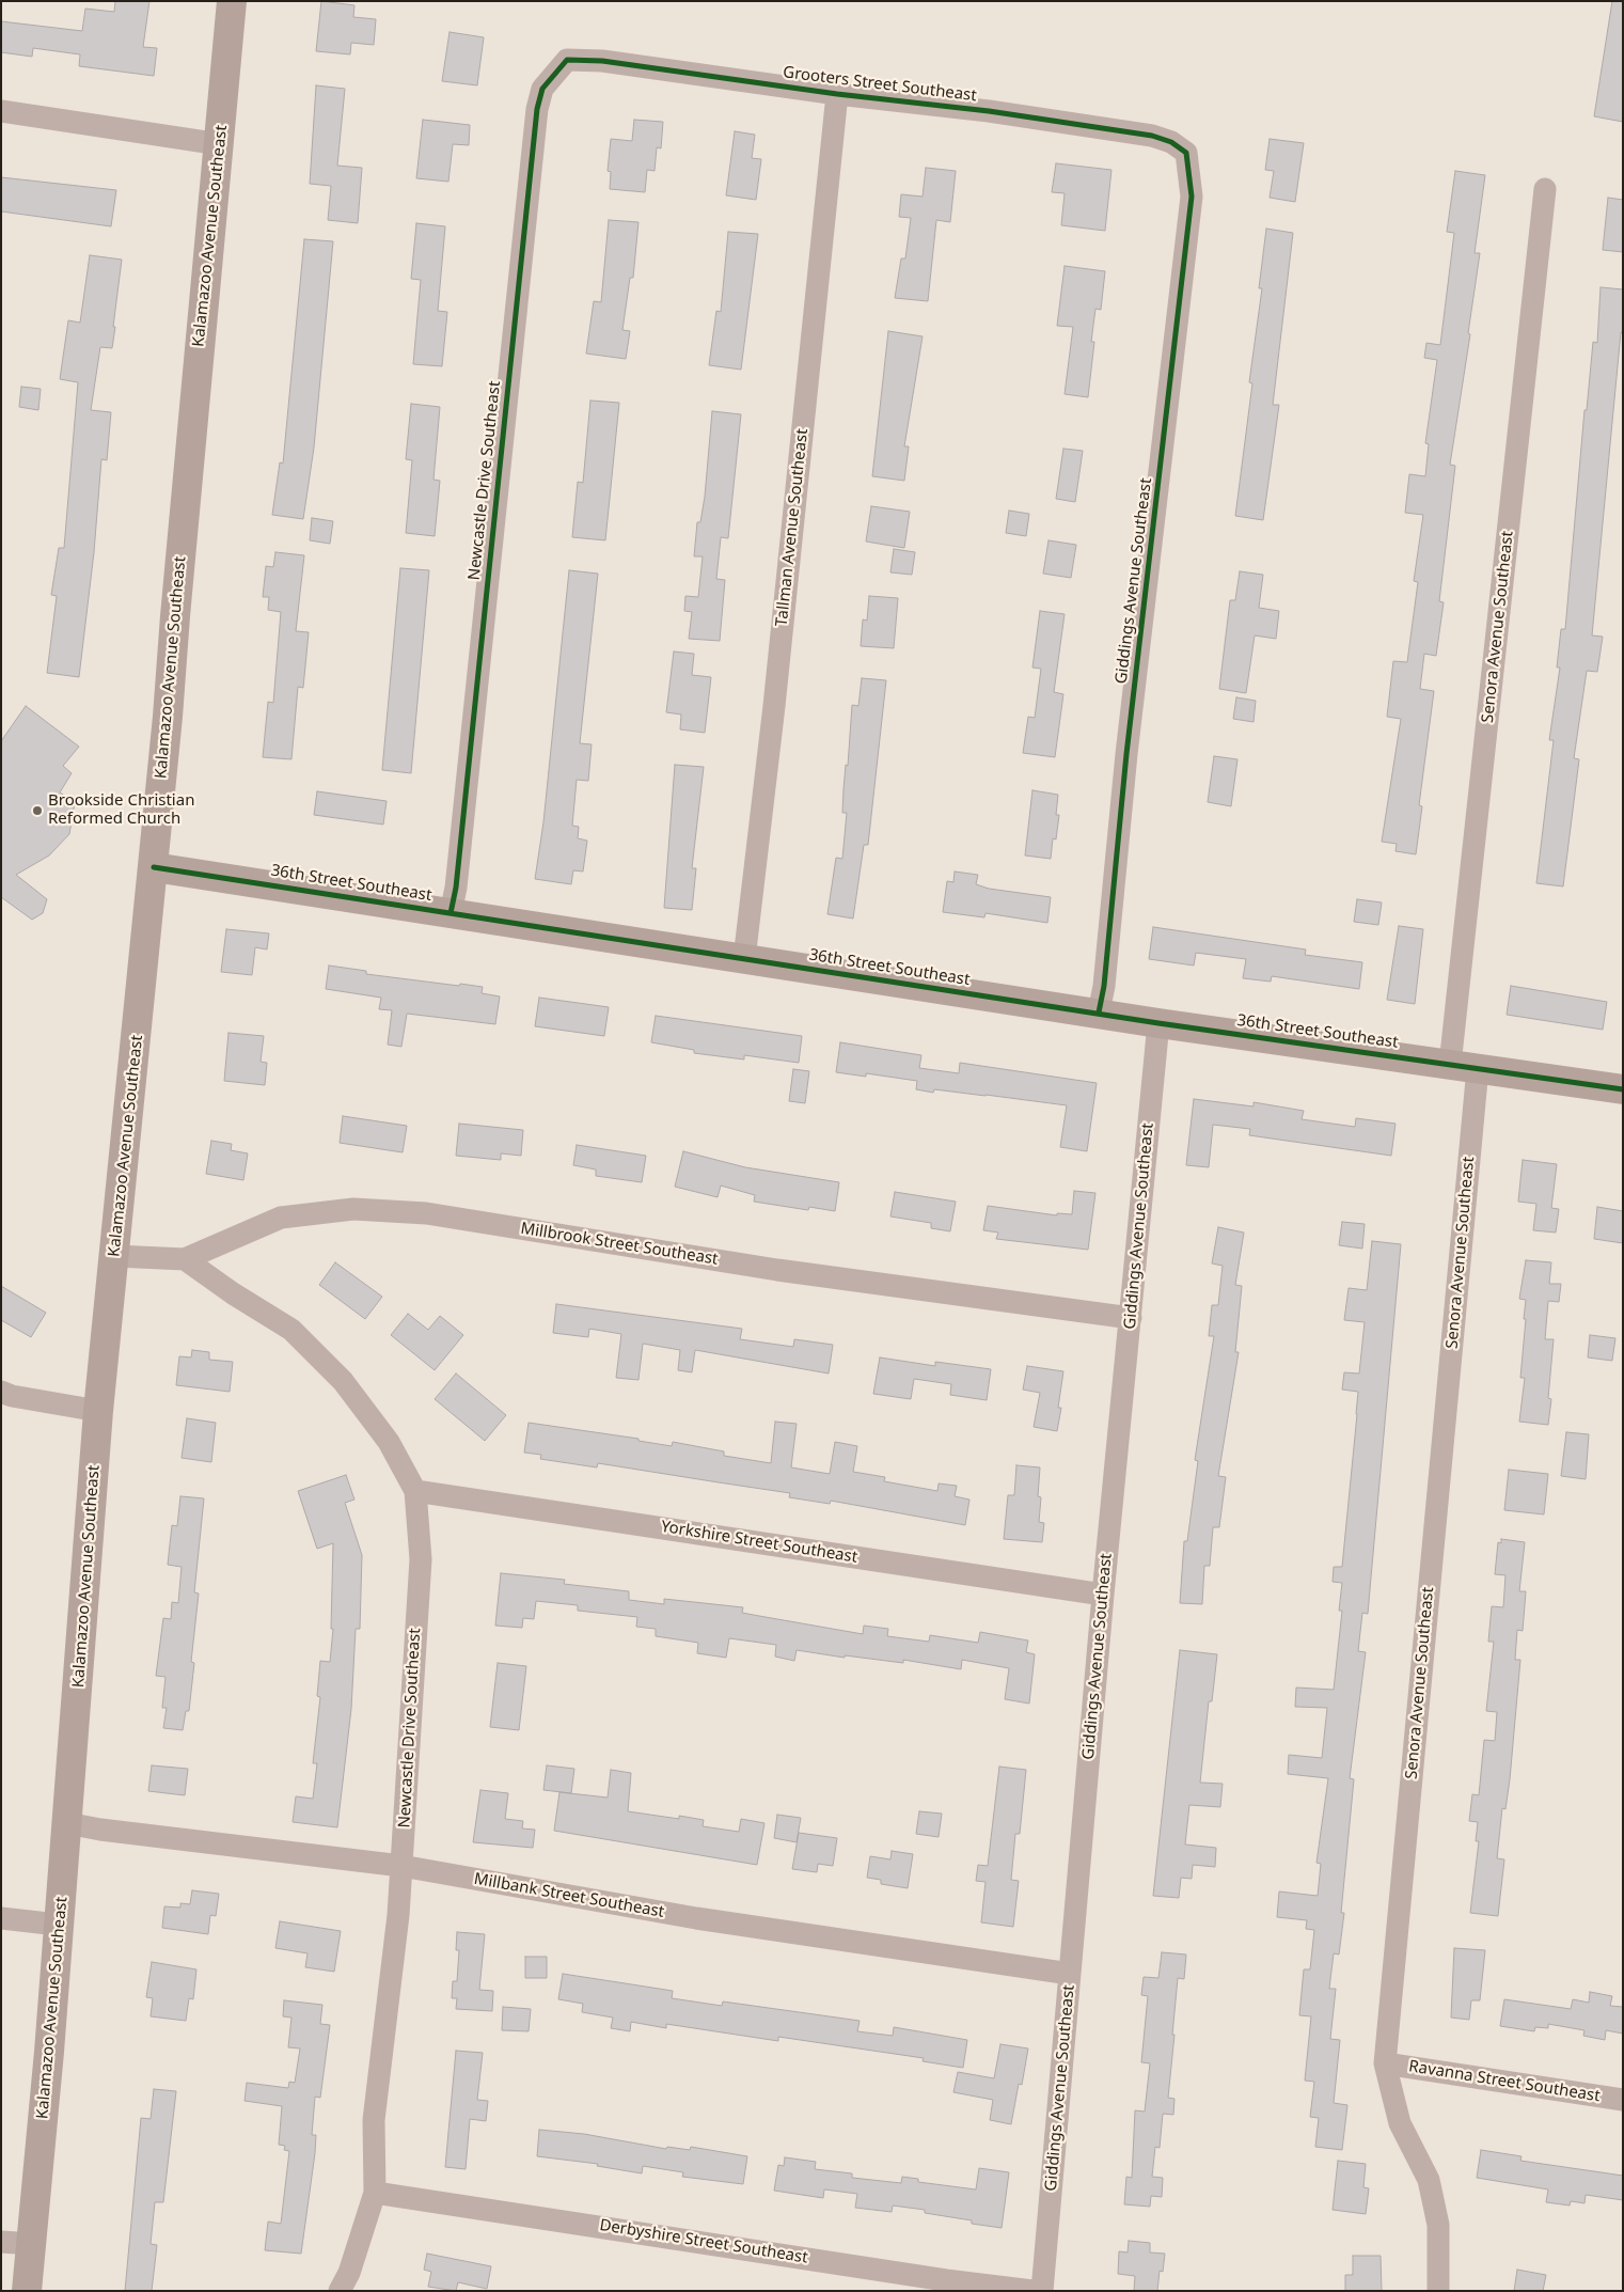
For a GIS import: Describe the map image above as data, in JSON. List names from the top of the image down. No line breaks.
{"streets":{"main road":["Kalamazoo Avenue Southeast","36th Street Southeast"],"street":["Grooters Street Southeast","Newcastle Drive Southeast","Tallman Avenue Southeast","Giddings Avenue Southeast","Senora Avenue Southeast","Millbrook Street Southeast","Yorkshire Street Southeast","Millbank Street Southeast","Ravanna Street Southeast","Derbyshire Street Southeast"]},"crossings":[["Grooters Street Southeast","Newcastle Drive Southeast"],["Grooters Street Southeast","Tallman Avenue Southeast"],["Grooters Street Southeast","Giddings Avenue Southeast"],["Kalamazoo Avenue Southeast","36th Street Southeast"],["Kalamazoo Avenue Southeast","Millbrook Street Southeast"],["Kalamazoo Avenue Southeast","Millbank Street Southeast"],["Newcastle Drive Southeast","36th Street Southeast"],["Newcastle Drive Southeast","Millbrook Street Southeast"],["Newcastle Drive Southeast","Yorkshire Street Southeast"],["Newcastle Drive Southeast","Millbank Street Southeast"],["Newcastle Drive Southeast","Derbyshire Street Southeast"],["Tallman Avenue Southeast","36th Street Southeast"],["Giddings Avenue Southeast","36th Street Southeast"],["Giddings Avenue Southeast","Millbrook Street Southeast"],["Giddings Avenue Southeast","Yorkshire Street Southeast"],["Giddings Avenue Southeast","Millbank Street Southeast"],["Senora Avenue Southeast","36th Street Southeast"],["Senora Avenue Southeast","Ravanna Street Southeast"]],"places":["Brookside Christian Reformed Church"]}
